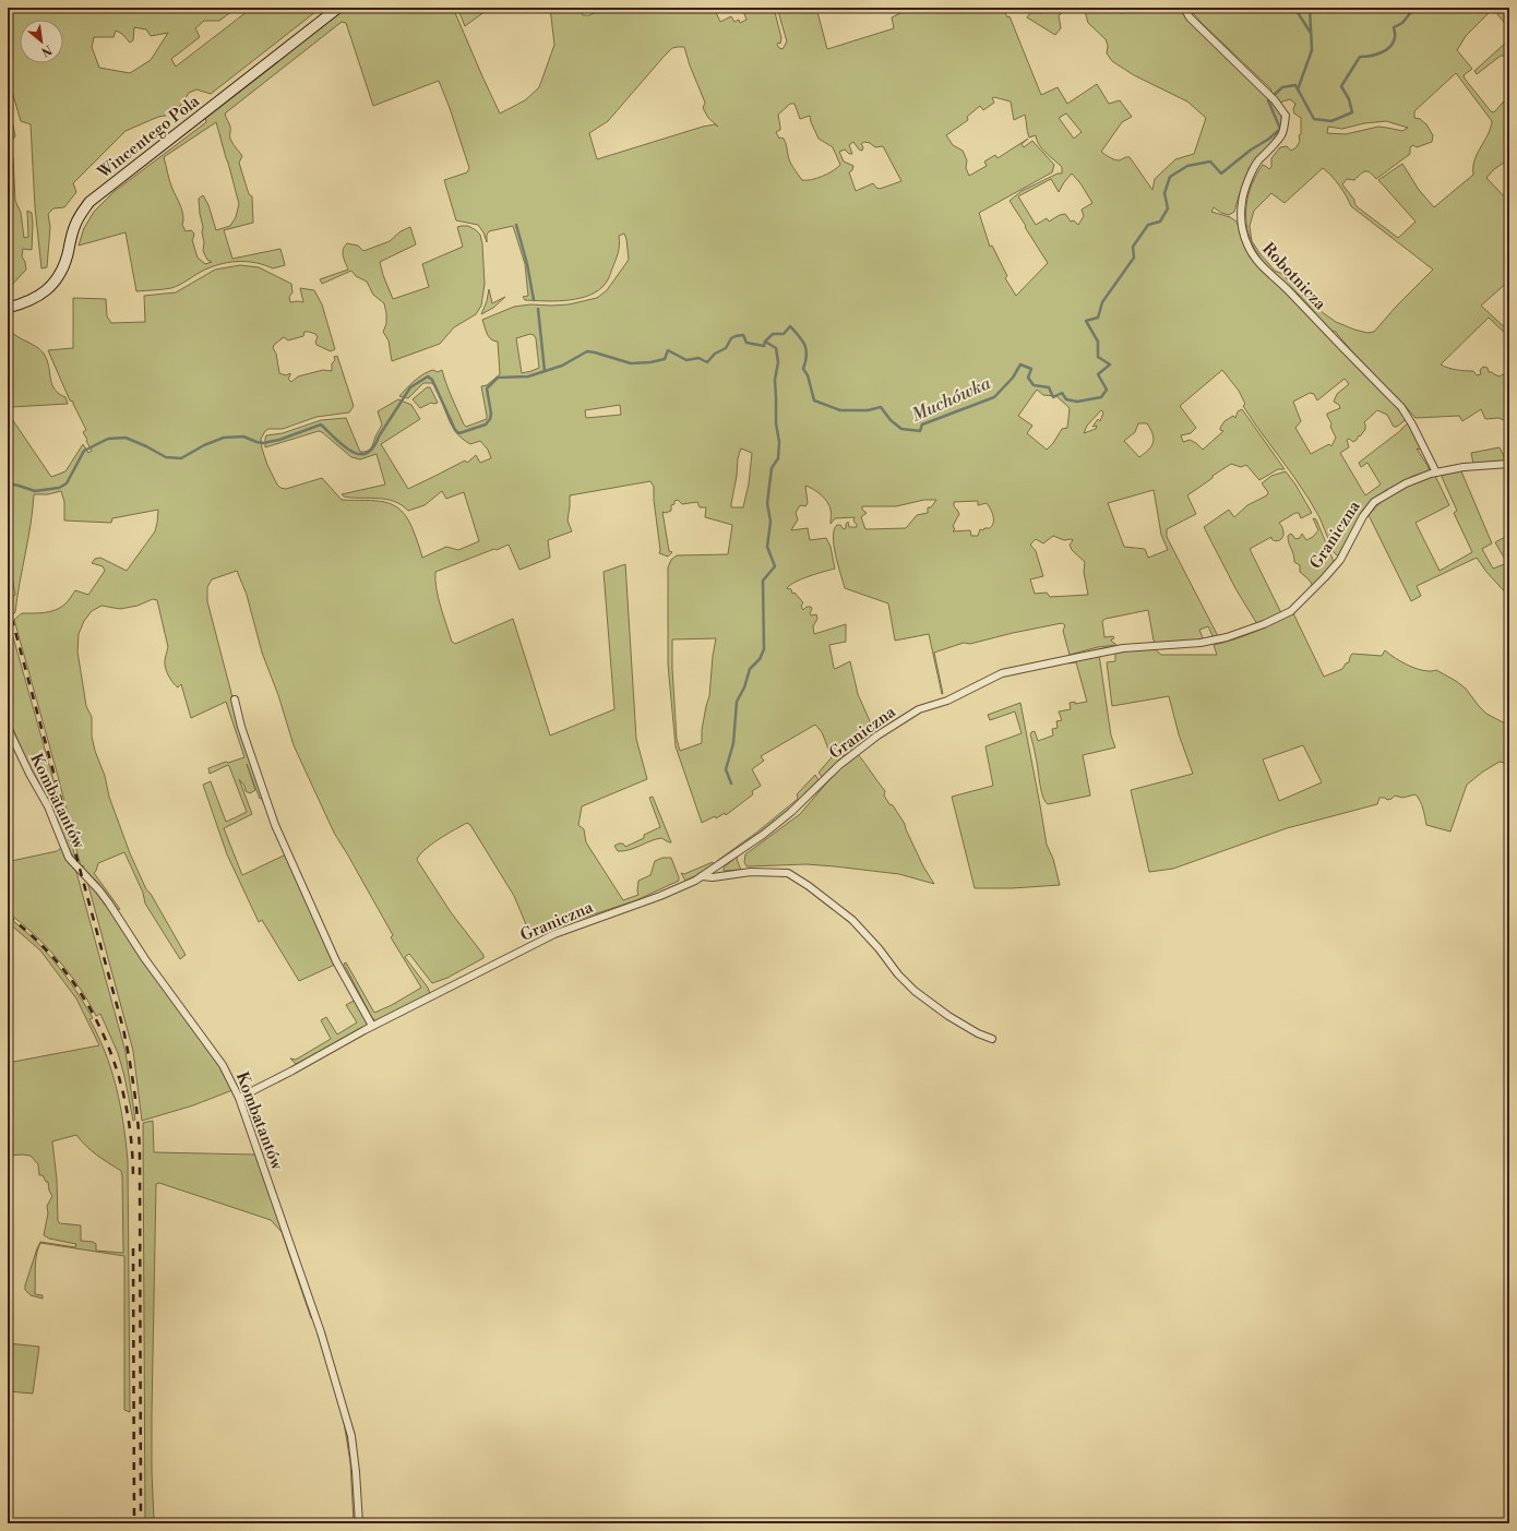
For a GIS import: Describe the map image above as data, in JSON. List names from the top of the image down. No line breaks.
{"streets":{"street":["Wincentego Pola","Robotnicza","Graniczna","Kombatantów"]},"crossings":[["Robotnicza","Graniczna"],["Graniczna","Kombatantów"]],"water":["Muchówka"],"north":"bottom right"}
